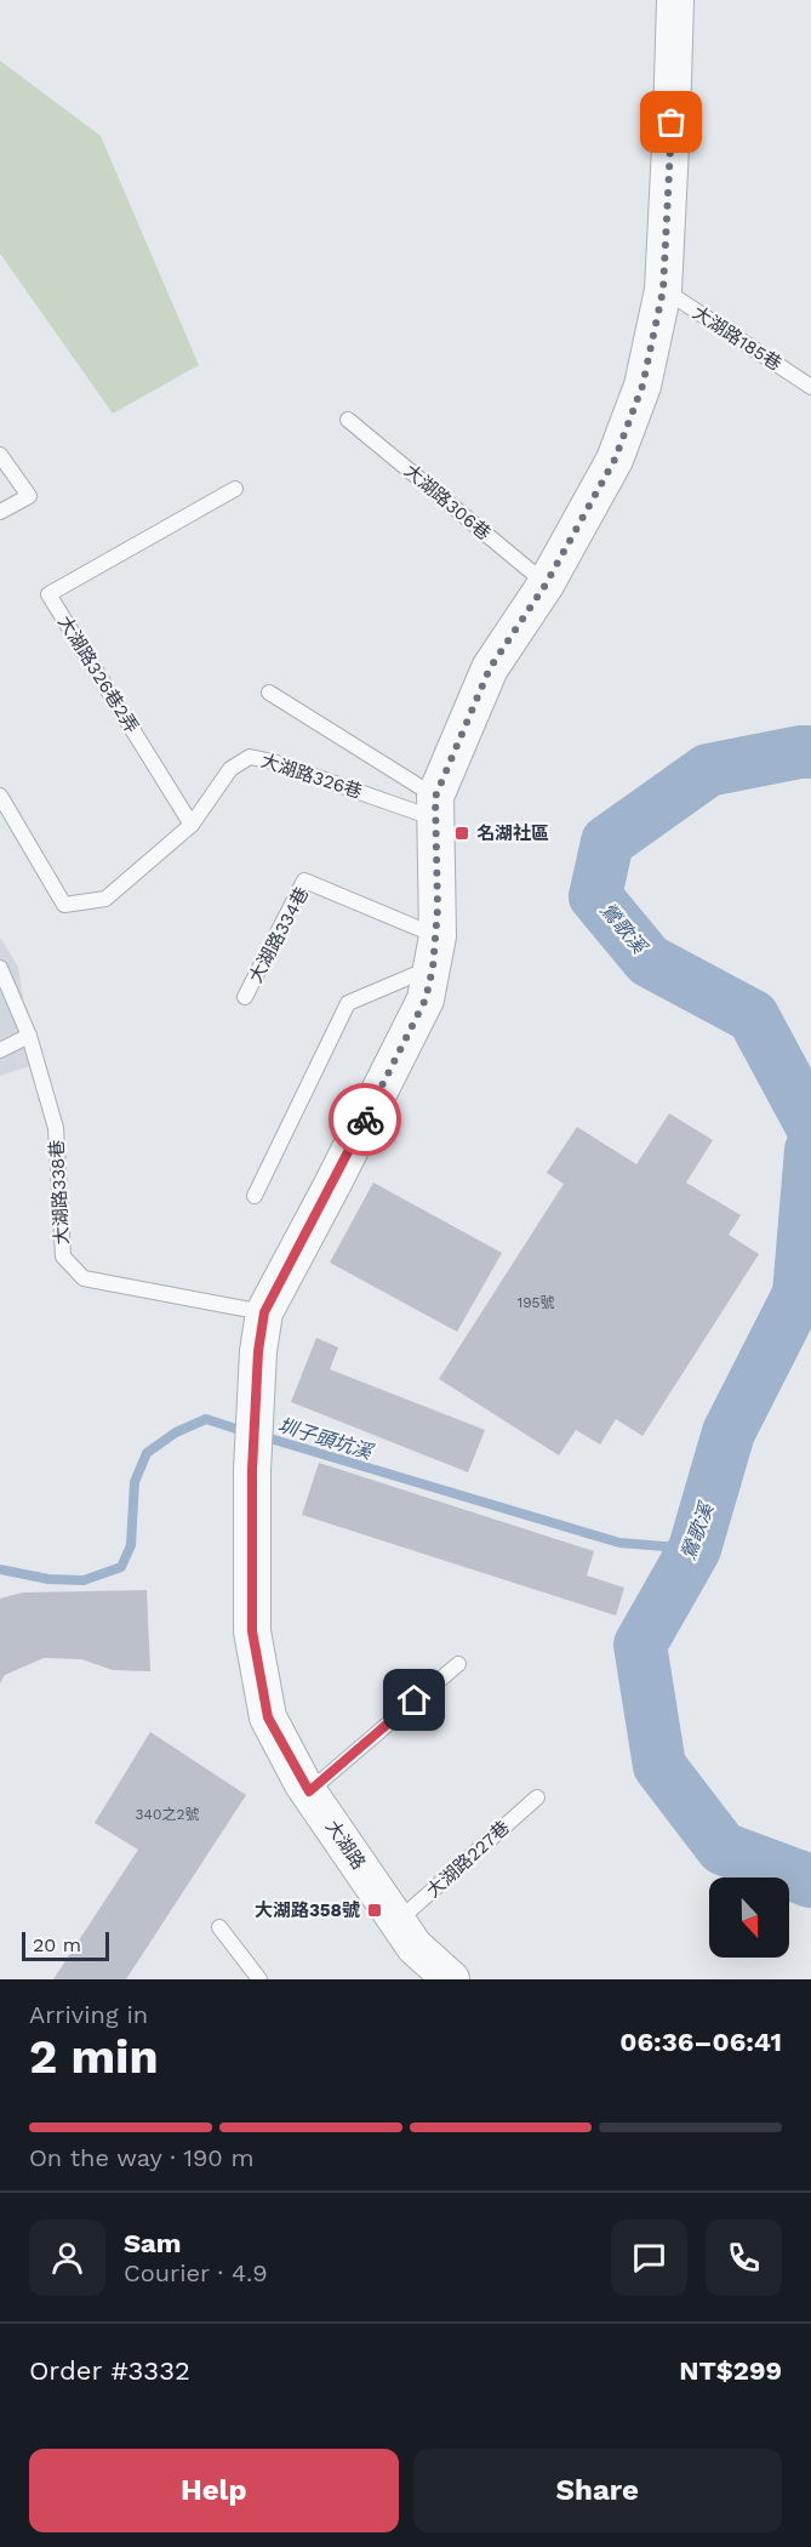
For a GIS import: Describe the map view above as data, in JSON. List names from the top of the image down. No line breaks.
{"streets":{"street":["大湖路"],"lane":["大湖路185巷","大湖路306巷","大湖路326巷2弄","大湖路326巷","大湖路334巷","大湖路338巷","大湖路227巷"]},"crossings":[["大湖路185巷","大湖路"],["大湖路306巷","大湖路"],["大湖路326巷2弄","大湖路326巷"],["大湖路326巷","大湖路"],["大湖路334巷","大湖路"],["大湖路338巷","大湖路"],["大湖路","大湖路227巷"]],"water":["鶯歌溪","圳子頭坑溪"],"places":{"transit":["名湖社區","大湖路358號"]},"house_numbers":["195號","340之2號"],"scale_bar":"20 m","north":"bottom","page":{"scale":"20 m","heading":["2 min","Arriving in","06:36–06:41"],"panel":["Sam","Courier · 4.9","Order #3332","NT$299"],"bar":"On the way · 190 m","buttons":["Help","Share"]}}
